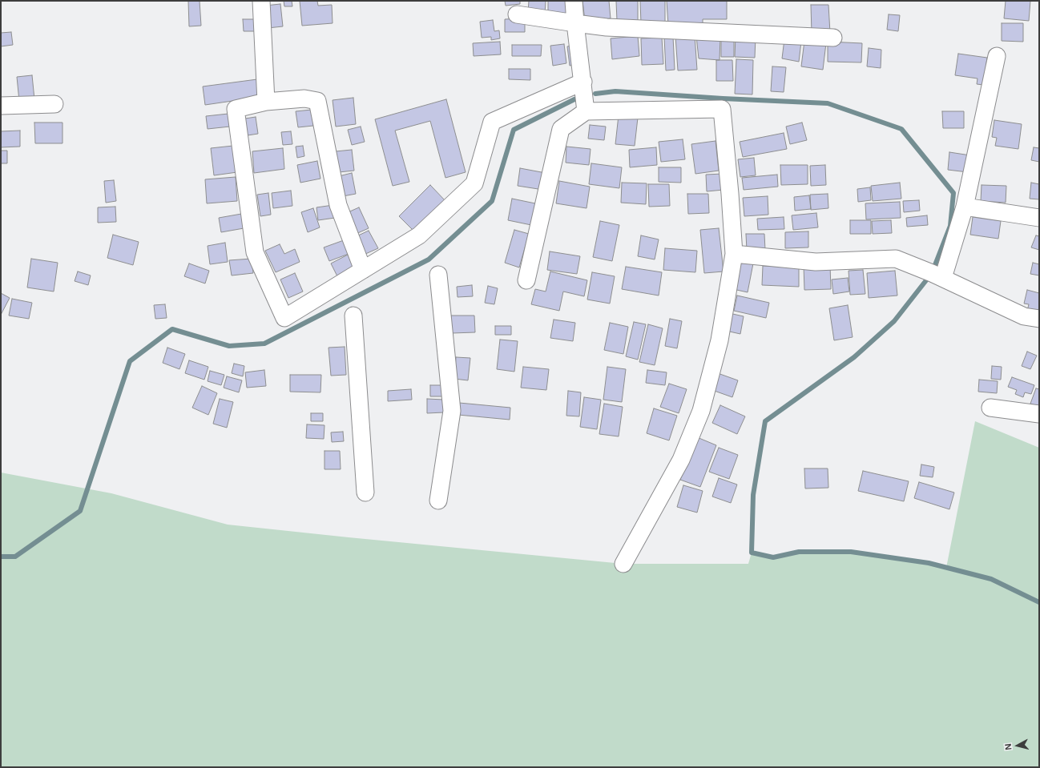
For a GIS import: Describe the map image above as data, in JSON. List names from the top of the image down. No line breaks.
{"north":"left"}
